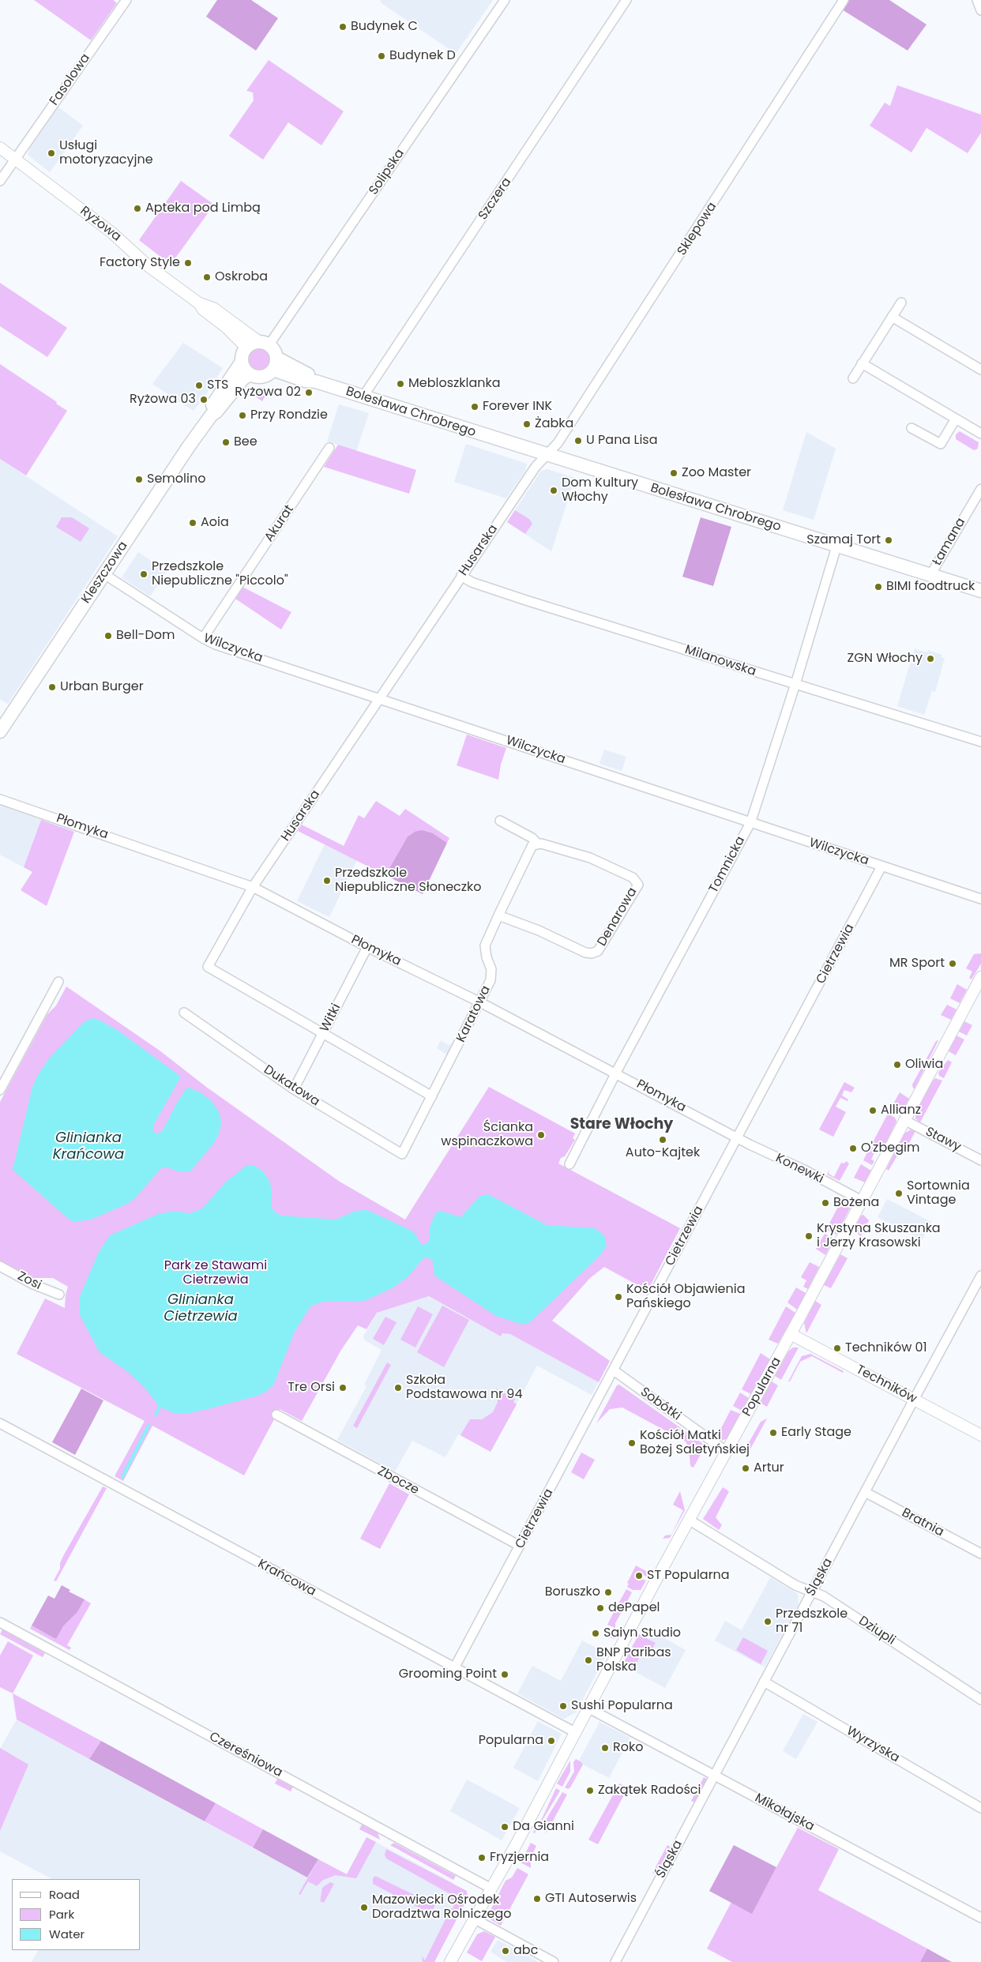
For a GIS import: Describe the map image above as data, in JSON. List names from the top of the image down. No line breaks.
{"streets":{"main road":["Bolesława Chrobrego","Kleszczowa"],"street":["Fasolowa","Solipska","Szczera","Ryżowa","Sklepowa","Akurat","Łamana","Husarska","Wilczycka","Milanowska","Płomyka","Tomnicka","Denarowa","Cietrzewia","Karatowa","Witki","Dukatowa","Stawy","Konewki","Zosi","Techników","Popularna","Sobótki","Zbocze","Bratnia","Śląska","Krańcowa","Dziupli","Wyrzyska","Czereśniowa","Mikołajska"]},"crossings":[["Fasolowa","Ryżowa"],["Solipska","Ryżowa"],["Solipska","Bolesława Chrobrego"],["Solipska","Kleszczowa"],["Szczera","Bolesława Chrobrego"],["Ryżowa","Bolesława Chrobrego"],["Ryżowa","Kleszczowa"],["Sklepowa","Bolesława Chrobrego"],["Sklepowa","Husarska"],["Bolesława Chrobrego","Łamana"],["Bolesława Chrobrego","Husarska"],["Bolesława Chrobrego","Kleszczowa"],["Bolesława Chrobrego","Tomnicka"],["Akurat","Wilczycka"],["Husarska","Wilczycka"],["Husarska","Milanowska"],["Husarska","Płomyka"],["Husarska","Karatowa"],["Husarska","Witki"],["Kleszczowa","Wilczycka"],["Wilczycka","Tomnicka"],["Wilczycka","Cietrzewia"],["Milanowska","Tomnicka"],["Płomyka","Tomnicka"],["Płomyka","Cietrzewia"],["Płomyka","Karatowa"],["Płomyka","Witki"],["Płomyka","Konewki"],["Denarowa","Karatowa"],["Cietrzewia","Konewki"],["Cietrzewia","Sobótki"],["Cietrzewia","Zbocze"],["Cietrzewia","Krańcowa"],["Karatowa","Dukatowa"],["Witki","Dukatowa"],["Stawy","Popularna"],["Konewki","Popularna"],["Techników","Popularna"],["Techników","Śląska"],["Popularna","Sobótki"],["Popularna","Krańcowa"],["Popularna","Dziupli"],["Popularna","Czereśniowa"],["Popularna","Mikołajska"],["Bratnia","Śląska"],["Śląska","Dziupli"],["Śląska","Wyrzyska"],["Śląska","Mikołajska"]],"districts":["Stare Włochy"],"water":["Glinianka Krańcowa","Glinianka Cietrzewia"],"parks":["Park ze Stawami Cietrzewia"],"places":["Budynek C","Budynek D","Usługi motoryzacyjne","Apteka pod Limbą","Factory Style","Oskroba","Mebloszklanka","STS","Ryżowa 02","Ryżowa 03","Forever INK","Przy Rondzie","Żabka","U Pana Lisa","Bee","Zoo Master","Semolino","Dom Kultury Włochy","Aoia","Szamaj Tort","Przedszkole Niepubliczne \"Piccolo\"","BIMI foodtruck","Bell-Dom","ZGN Włochy","Urban Burger","Przedszkole Niepubliczne Słoneczko","MR Sport","Oliwia","Allianz","Ścianka wspinaczkowa","Auto-Kajtek","O'zbegim","Sortownia Vintage","Bożena","Krystyna Skuszanka i Jerzy Krasowski","Kościół Objawienia Pańskiego","Techników 01","Tre Orsi","Szkoła Podstawowa nr 94","Early Stage","Kościół Matki Bożej Saletyńskiej","Artur","ST Popularna","Boruszko","dePapel","Przedszkole nr 71","Saiyn Studio","BNP Paribas Polska","Grooming Point","Sushi Popularna","Popularna","Roko","Zakątek Radości","Da Gianni","Fryzjernia","GTI Autoserwis","Mazowiecki Ośrodek Doradztwa Rolniczego","abc"],"legend":["Road","Park","Water"]}
